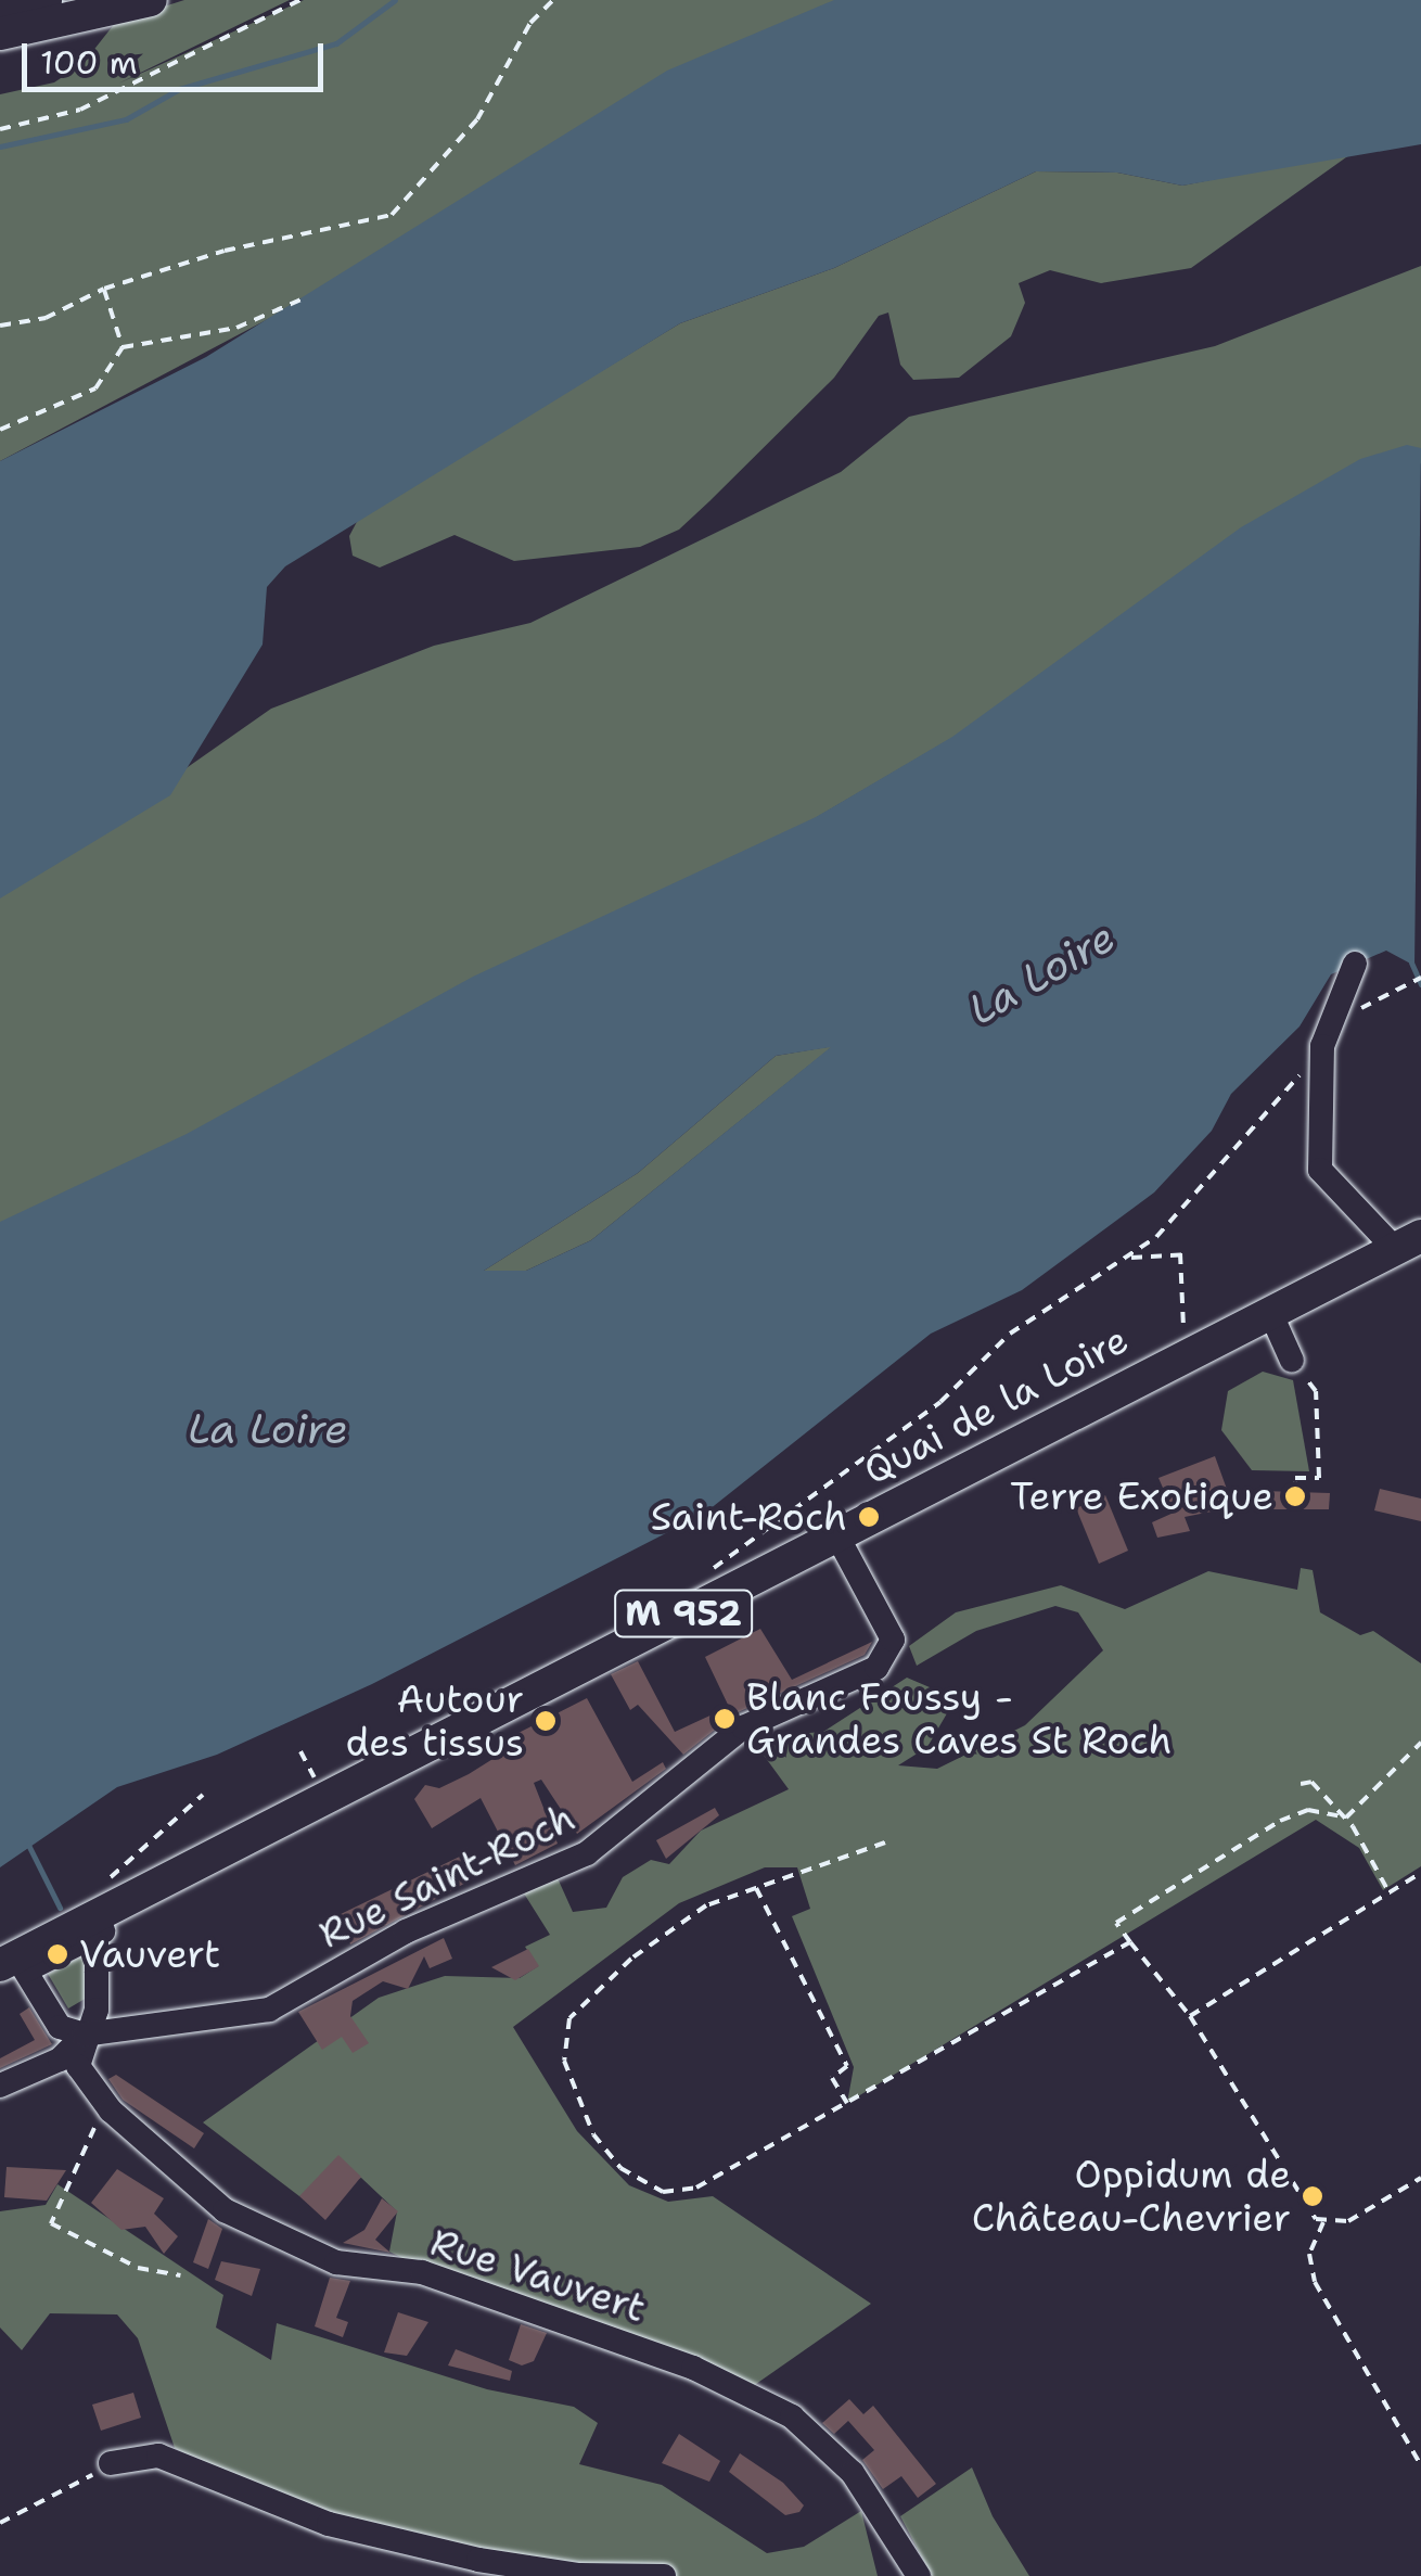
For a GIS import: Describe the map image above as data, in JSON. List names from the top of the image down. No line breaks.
{"streets":{"main road":["Quai de la Loire","M 952"],"street":["Rue Saint-Roch","Rue Vauvert"]},"crossings":[["Quai de la Loire","Rue Saint-Roch"],["Rue Saint-Roch","Rue Vauvert"]],"water":["La Loire"],"places":["Terre Exotique","Saint-Roch","Blanc Foussy - Grandes Caves St Roch","Autour des tissus","Vauvert","Oppidum de Château-Chevrier"],"scale_bar":"100 m"}
